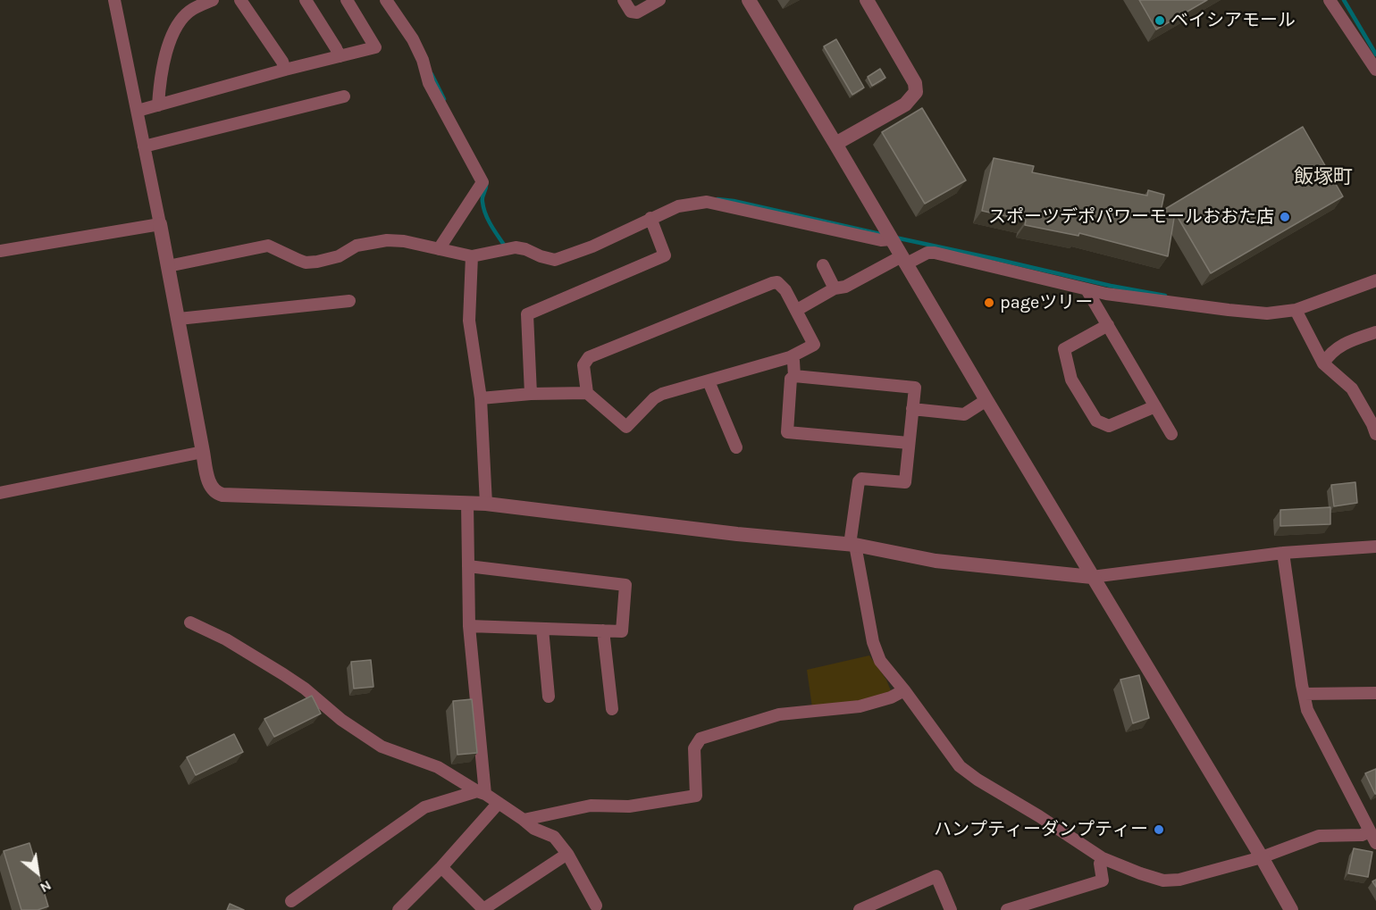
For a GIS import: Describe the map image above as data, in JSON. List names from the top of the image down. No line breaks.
{"districts":["飯塚町"],"places":["ベイシアモール","スポーツデポパワーモールおおた店","pageツリー","ハンプティーダンプティー"],"north":"bottom right"}
